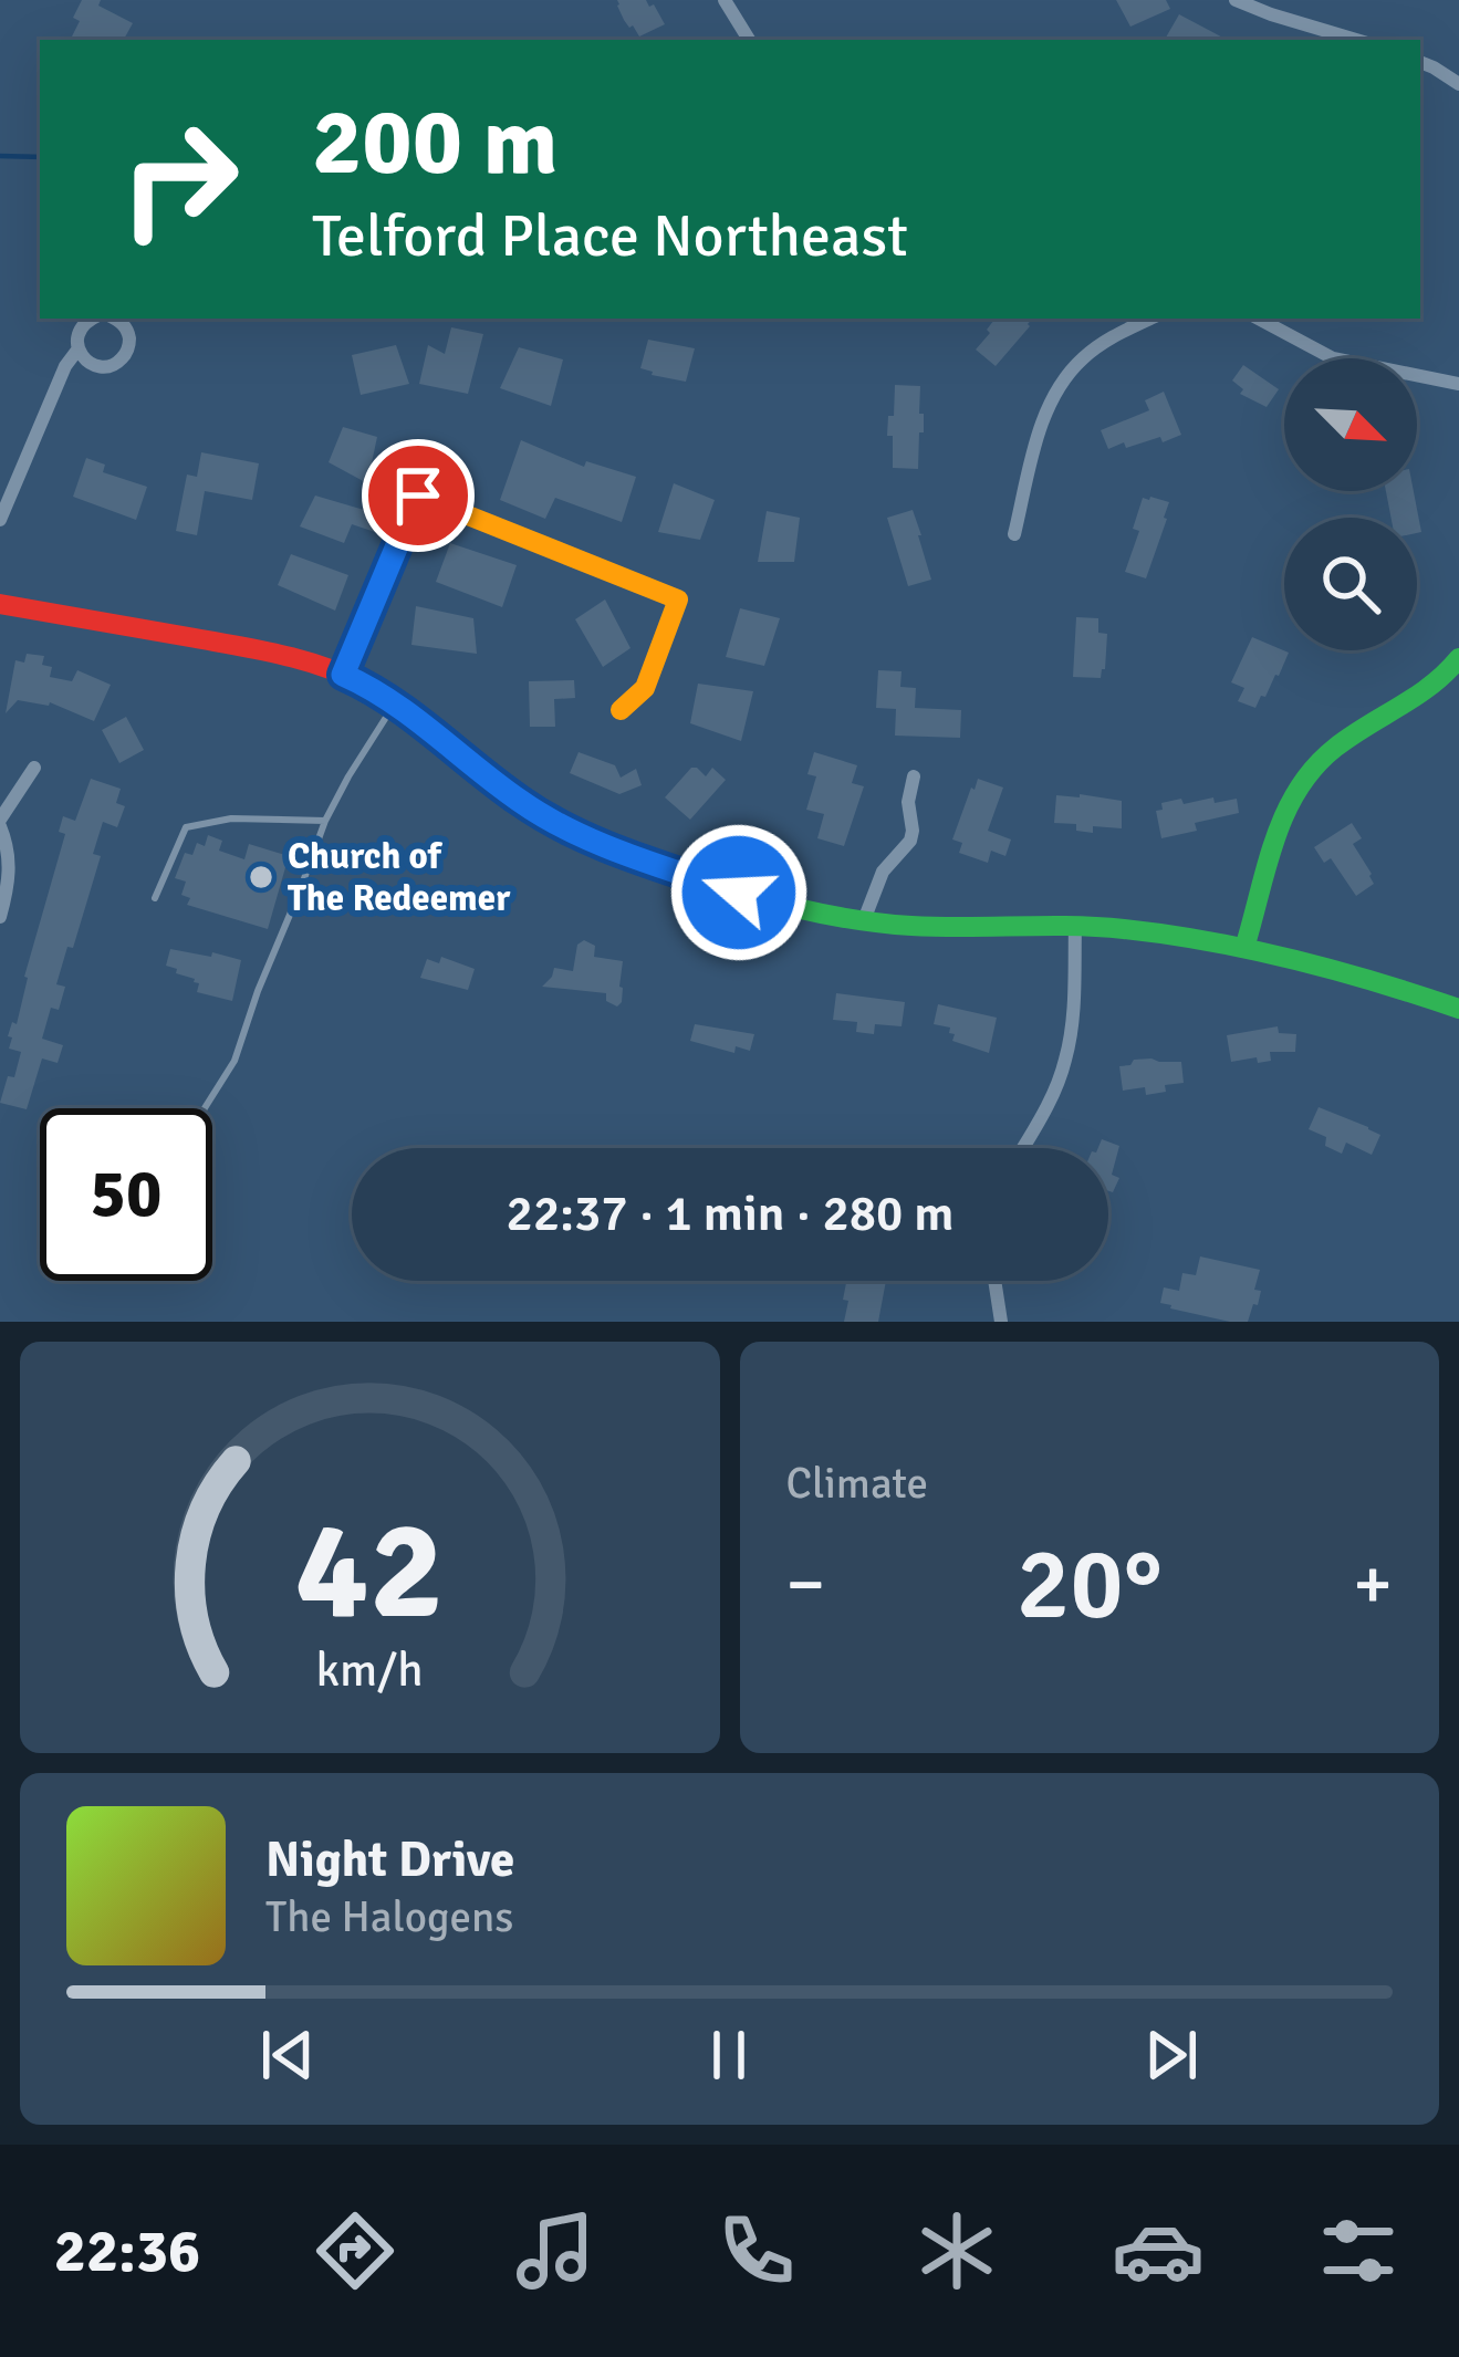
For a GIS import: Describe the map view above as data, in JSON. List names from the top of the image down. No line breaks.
{"places":["Church of The Redeemer"],"north":"bottom right","page":{"turn":["200 m","Telford Place Northeast"],"limit":"50","trip":"22:37 · 1 min · 280 m","tile":"Climate","heat":["−","20°","+"],"song":["Night Drive","The Halogens"],"tabs":"22:36","gauge":["42","km/h"]}}
